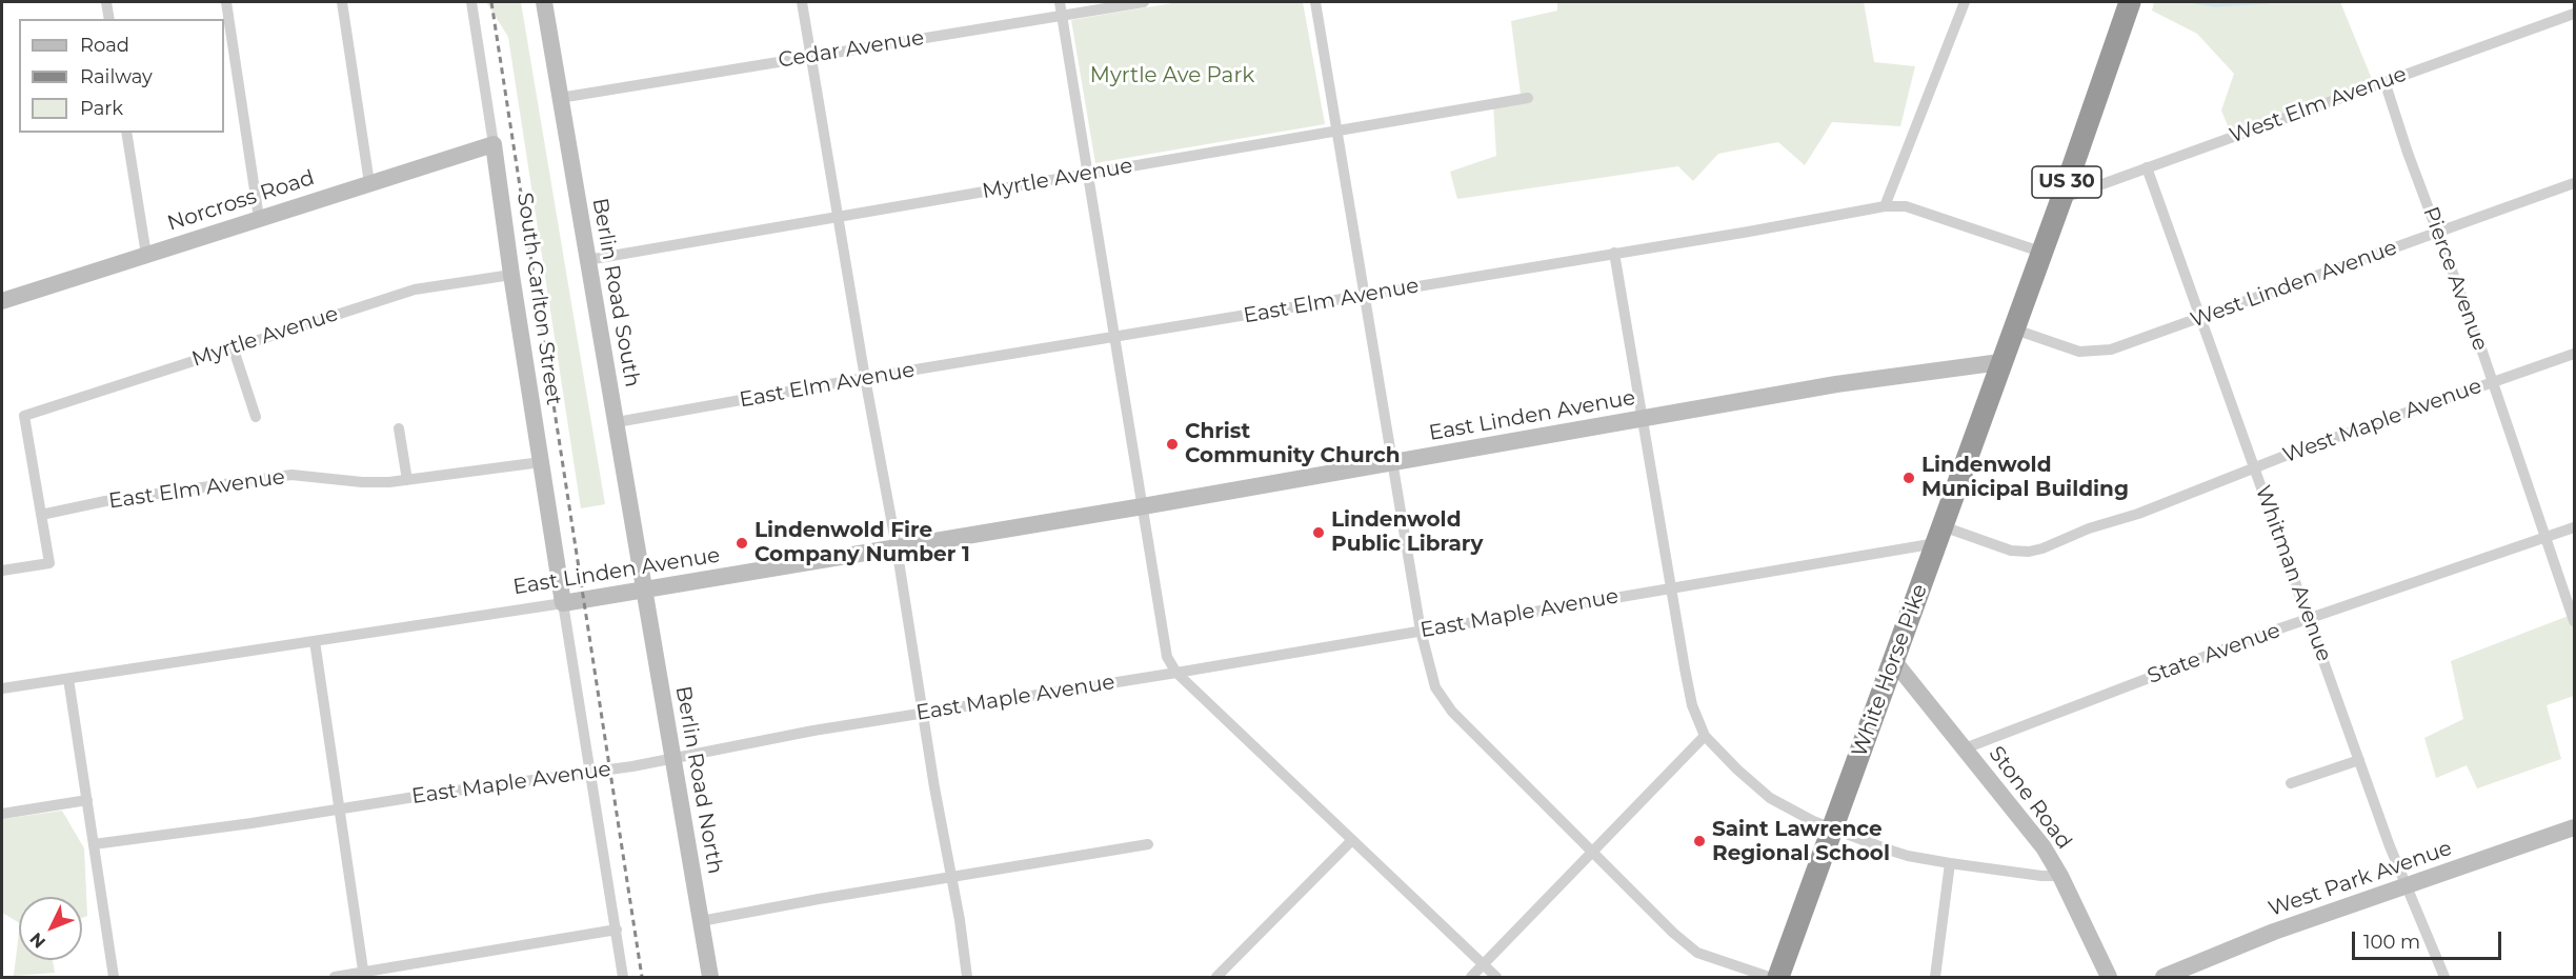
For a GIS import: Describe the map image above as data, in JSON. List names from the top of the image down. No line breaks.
{"streets":{"highway":["US 30","White Horse Pike"],"street":["Cedar Avenue","West Elm Avenue","Myrtle Avenue","Norcross Road","Pierce Avenue","West Linden Avenue","Berlin Road South","South Carlton Street","East Elm Avenue","East Linden Avenue","West Maple Avenue","Whitman Avenue","East Maple Avenue","State Avenue","Berlin Road North","Stone Road","West Park Avenue"]},"crossings":[["Cedar Avenue","Berlin Road South"],["West Elm Avenue","US 30"],["West Elm Avenue","Pierce Avenue"],["West Elm Avenue","Whitman Avenue"],["Myrtle Avenue","Berlin Road South"],["Myrtle Avenue","South Carlton Street"],["Myrtle Avenue","East Elm Avenue"],["US 30","West Linden Avenue"],["US 30","East Elm Avenue"],["US 30","East Linden Avenue"],["US 30","White Horse Pike"],["Norcross Road","South Carlton Street"],["Pierce Avenue","West Linden Avenue"],["Pierce Avenue","West Maple Avenue"],["Pierce Avenue","State Avenue"],["West Linden Avenue","Whitman Avenue"],["Berlin Road South","East Elm Avenue"],["Berlin Road South","East Linden Avenue"],["Berlin Road South","Berlin Road North"],["South Carlton Street","East Elm Avenue"],["South Carlton Street","East Linden Avenue"],["East Linden Avenue","White Horse Pike"],["East Linden Avenue","Berlin Road North"],["West Maple Avenue","Whitman Avenue"],["West Maple Avenue","East Maple Avenue"],["West Maple Avenue","White Horse Pike"],["Whitman Avenue","State Avenue"],["Whitman Avenue","West Park Avenue"],["East Maple Avenue","White Horse Pike"],["East Maple Avenue","Berlin Road North"],["State Avenue","Stone Road"],["White Horse Pike","Stone Road"]],"parks":["Myrtle Ave Park"],"places":["Christ Community Church","Lindenwold Municipal Building","Lindenwold Public Library","Lindenwold Fire Company Number 1","Saint Lawrence Regional School"],"legend":["Road","Railway","Park"],"scale_bar":"100 m","north":"bottom left"}
